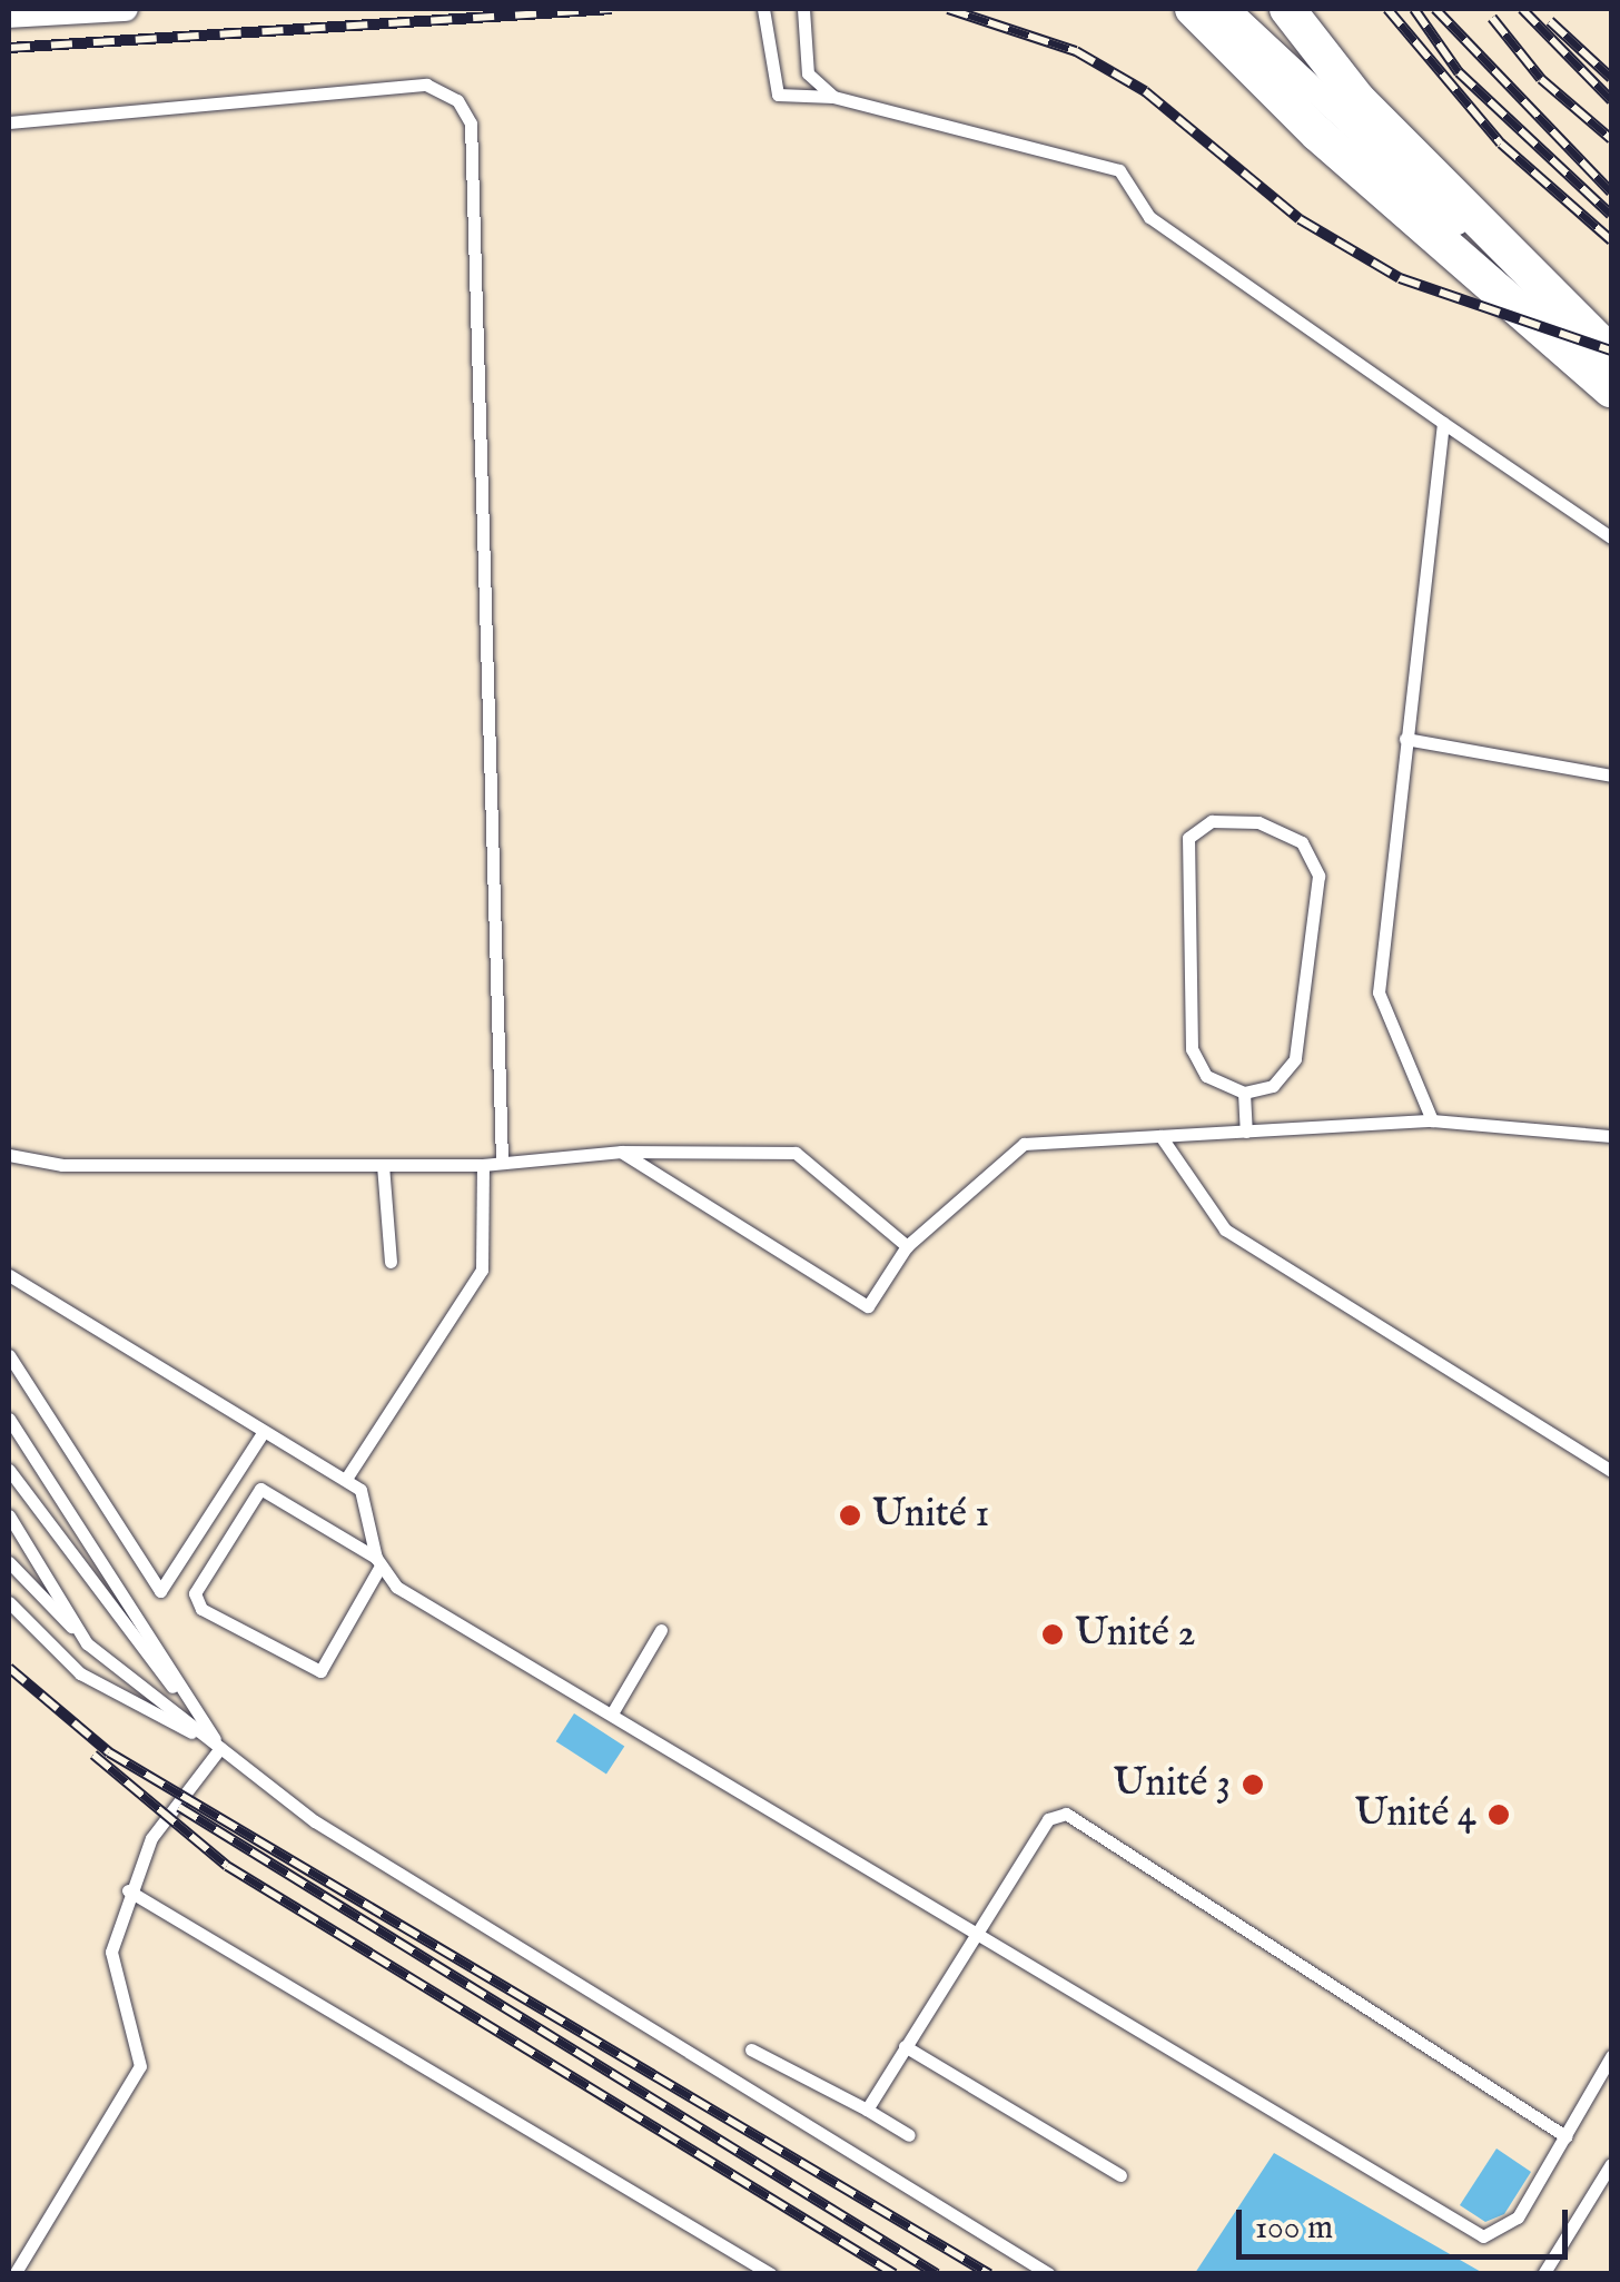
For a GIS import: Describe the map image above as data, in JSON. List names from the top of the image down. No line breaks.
{"places":["Unité 1","Unité 2","Unité 3","Unité 4"],"scale_bar":"100 m"}
